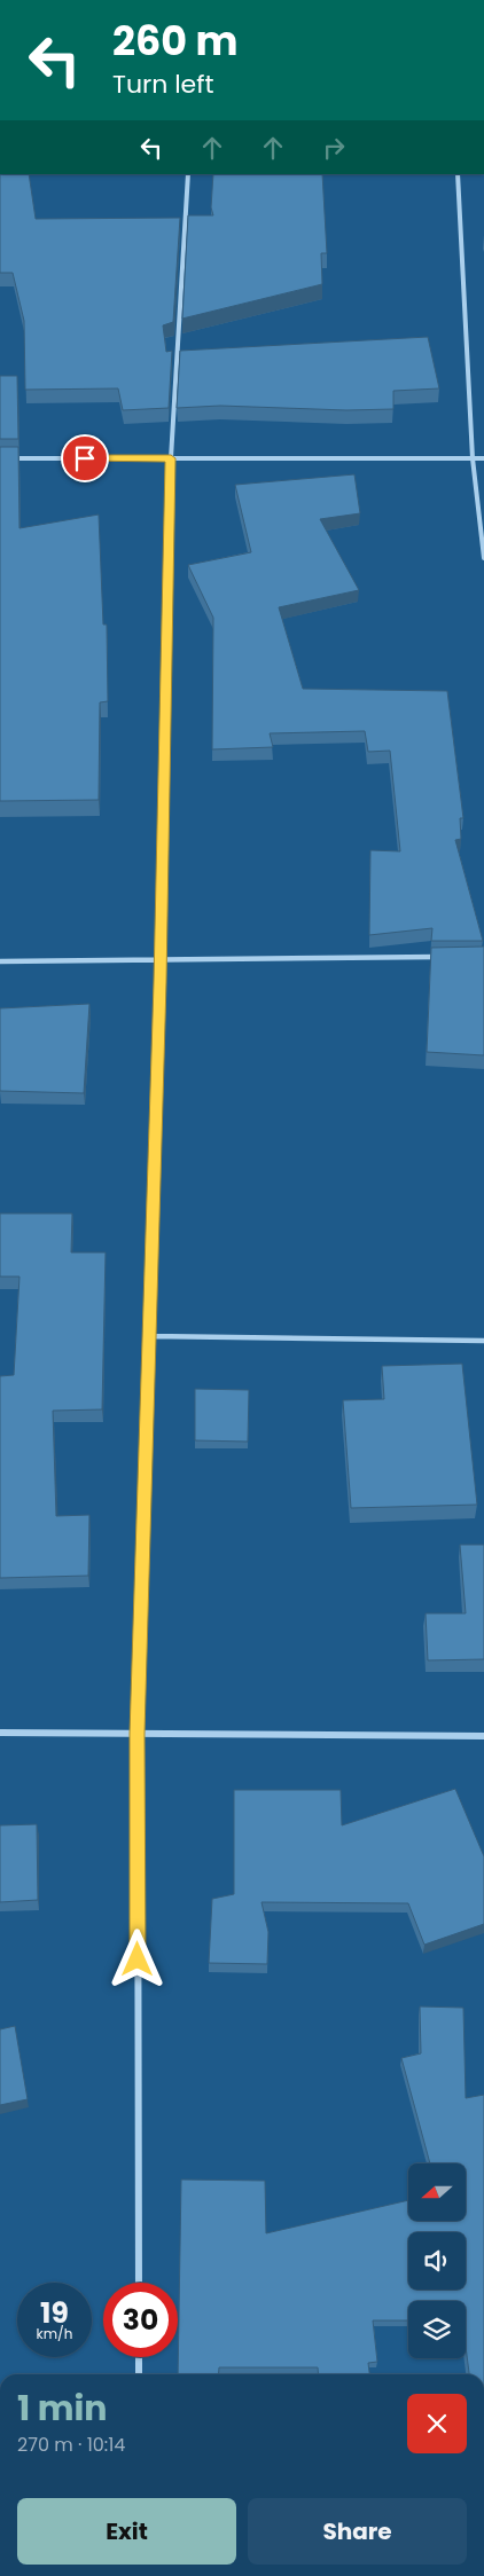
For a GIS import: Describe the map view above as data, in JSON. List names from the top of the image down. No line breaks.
{"north":"left","page":{"turn":["260 m","Turn left"],"speed":"19 km/h","limit":"30","heading":["1 min","270 m · 10:14"],"buttons":["Exit","Share"]}}
